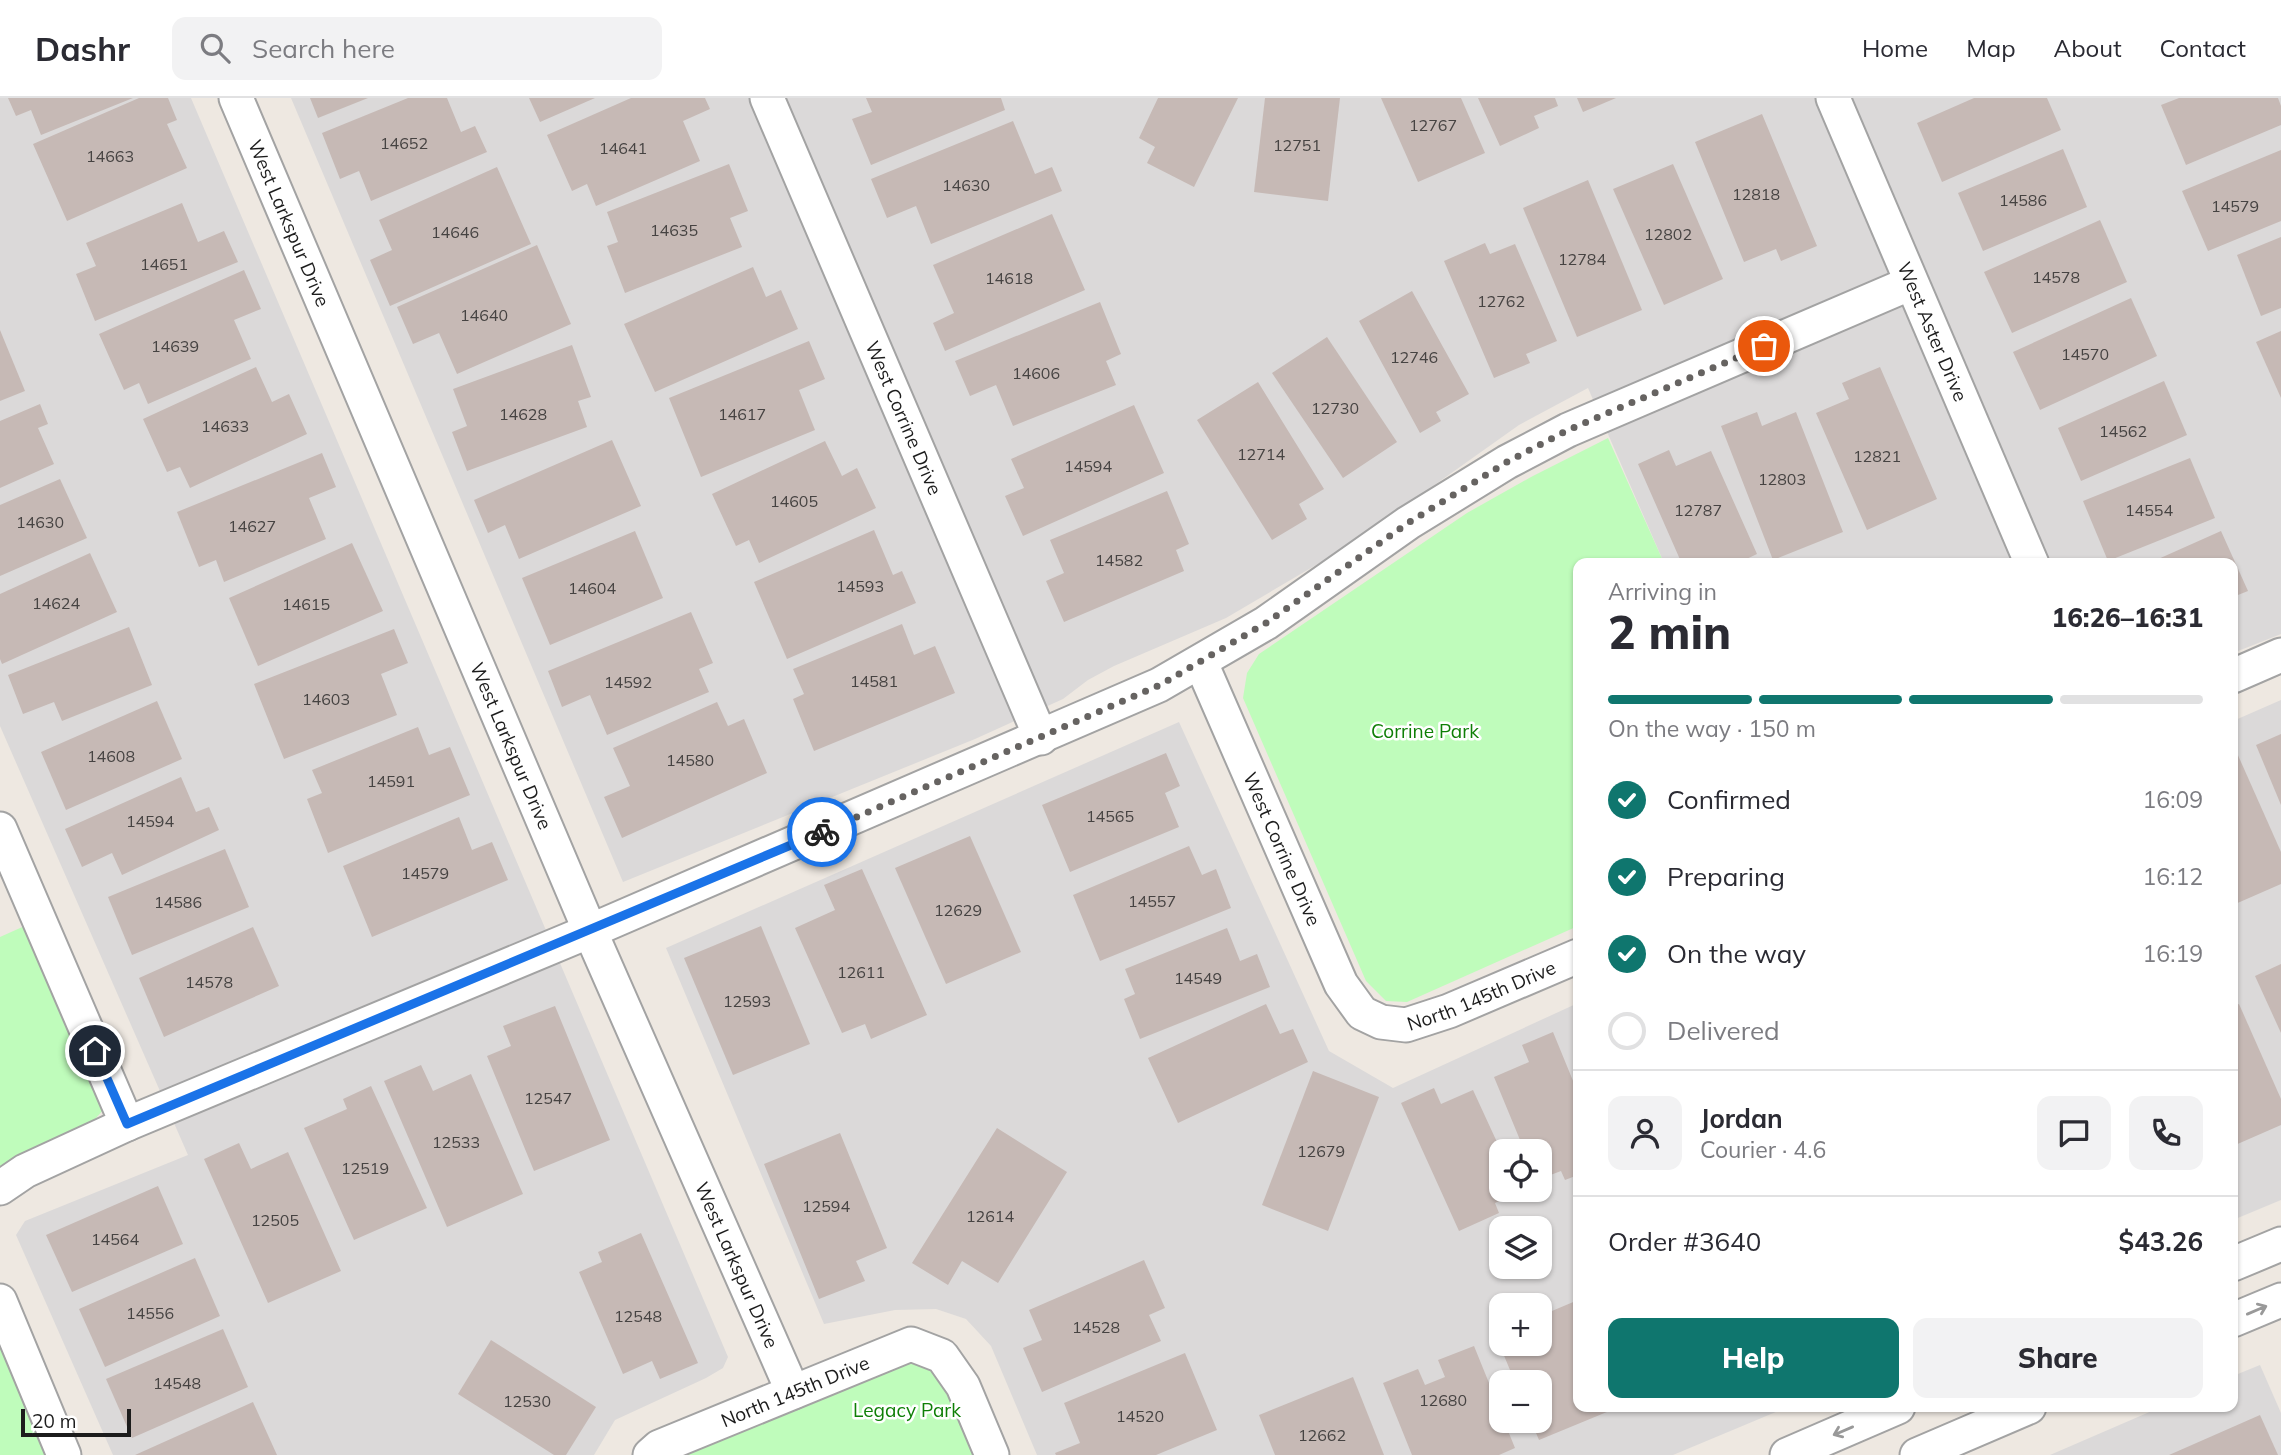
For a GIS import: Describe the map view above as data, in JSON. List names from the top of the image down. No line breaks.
{"streets":{"street":["West Larkspur Drive","West Aster Drive","West Corrine Drive","North 145th Drive"]},"crossings":[["West Larkspur Drive","North 145th Drive"],["West Corrine Drive","North 145th Drive"]],"parks":["Corrine Park","Legacy Park"],"house_numbers":["12767","14652","12751","14641","14663","14630","12818","14586","14579","14635","14646","12802","12784","14651","14578","14618","12762","14640","14639","14570","12746","14606","12730","14628","14617","14633","14562","12714","12821","14594","12803","14605","12787","14554","14630","14627","14582","14593","14604","14624","14615","14581","14592","14603","14608","14580","14591","14565","14594","14579","14557","14586","12629","12611","14549","14578","12593","12547","12533","12679","12519","12594","12614","12505","14564","14556","12548","14528","14548","12680","12530","14520","12662"],"scale_bar":"20 m","page":{"header":"Dashr","search":"Search here","nav":["Home","Map","About","Contact"],"heading":["2 min","Arriving in","16:26–16:31"],"panel":["Jordan","Courier · 4.6","Order #3640","$43.26"],"bar":"On the way · 150 m","list":[["Confirmed","16:09"],["Preparing","16:12"],["On the way","16:19"],"Delivered"],"map_buttons":["+","−"],"buttons":["Help","Share"],"scale":"20 m"}}
